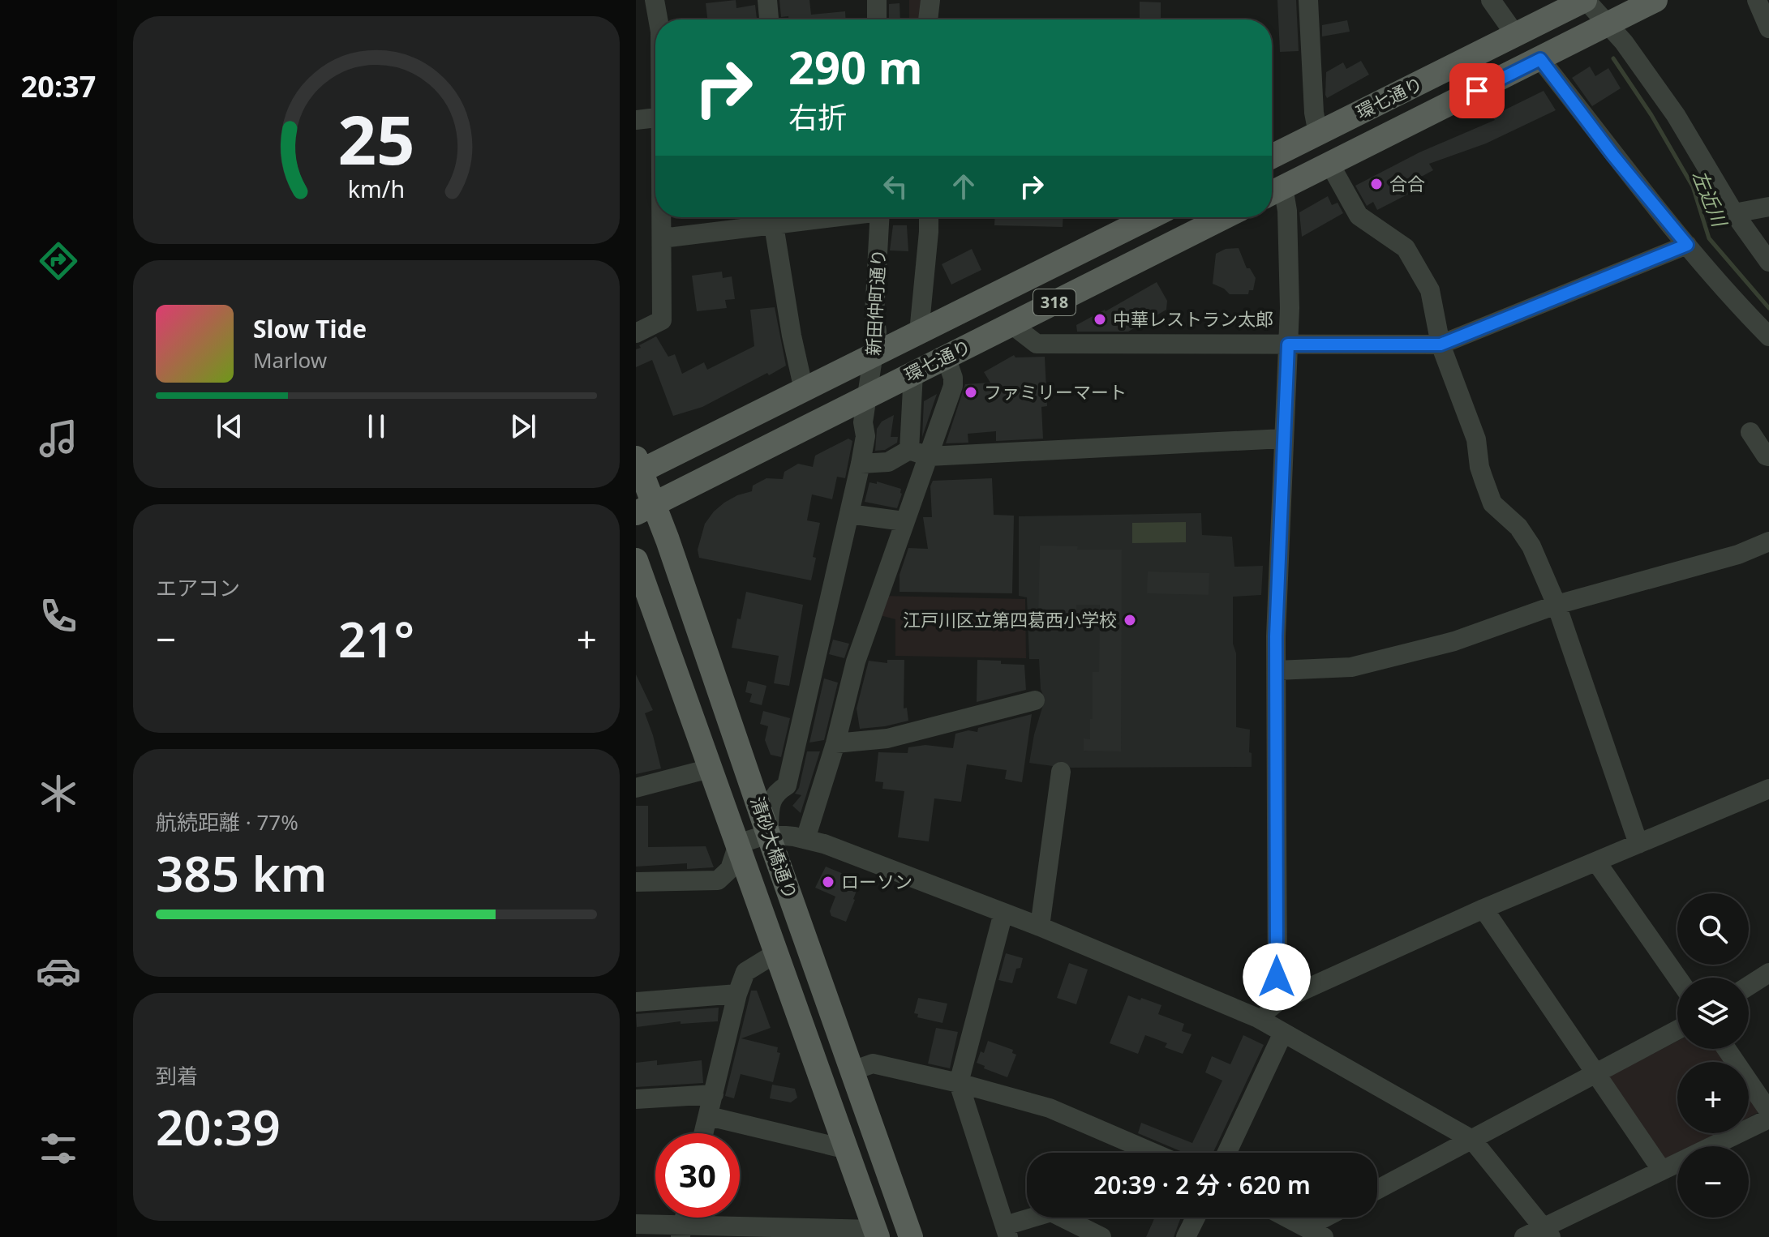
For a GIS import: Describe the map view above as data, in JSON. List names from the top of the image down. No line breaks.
{"streets":{"main road":["環七通り","318","清砂大橋通り"],"street":["新田仲町通り"]},"crossings":[["環七通り","新田仲町通り"],["環七通り","清砂大橋通り"],["新田仲町通り","清砂大橋通り"]],"water":["左近川"],"places":["合合","中華レストラン太郎","ファミリーマート","江戸川区立第四葛西小学校","ローソン"],"page":{"tabs":"20:37","turn":["290 m","右折"],"song":["Slow Tide","Marlow"],"tile":["エアコン",["航続距離 · 77%","385 km"],["到着","20:39"]],"heat":["−","21°","+"],"map_buttons":["+","−"],"limit":"30","trip":"20:39 · 2 分 · 620 m","gauge":["25","km/h"]}}
